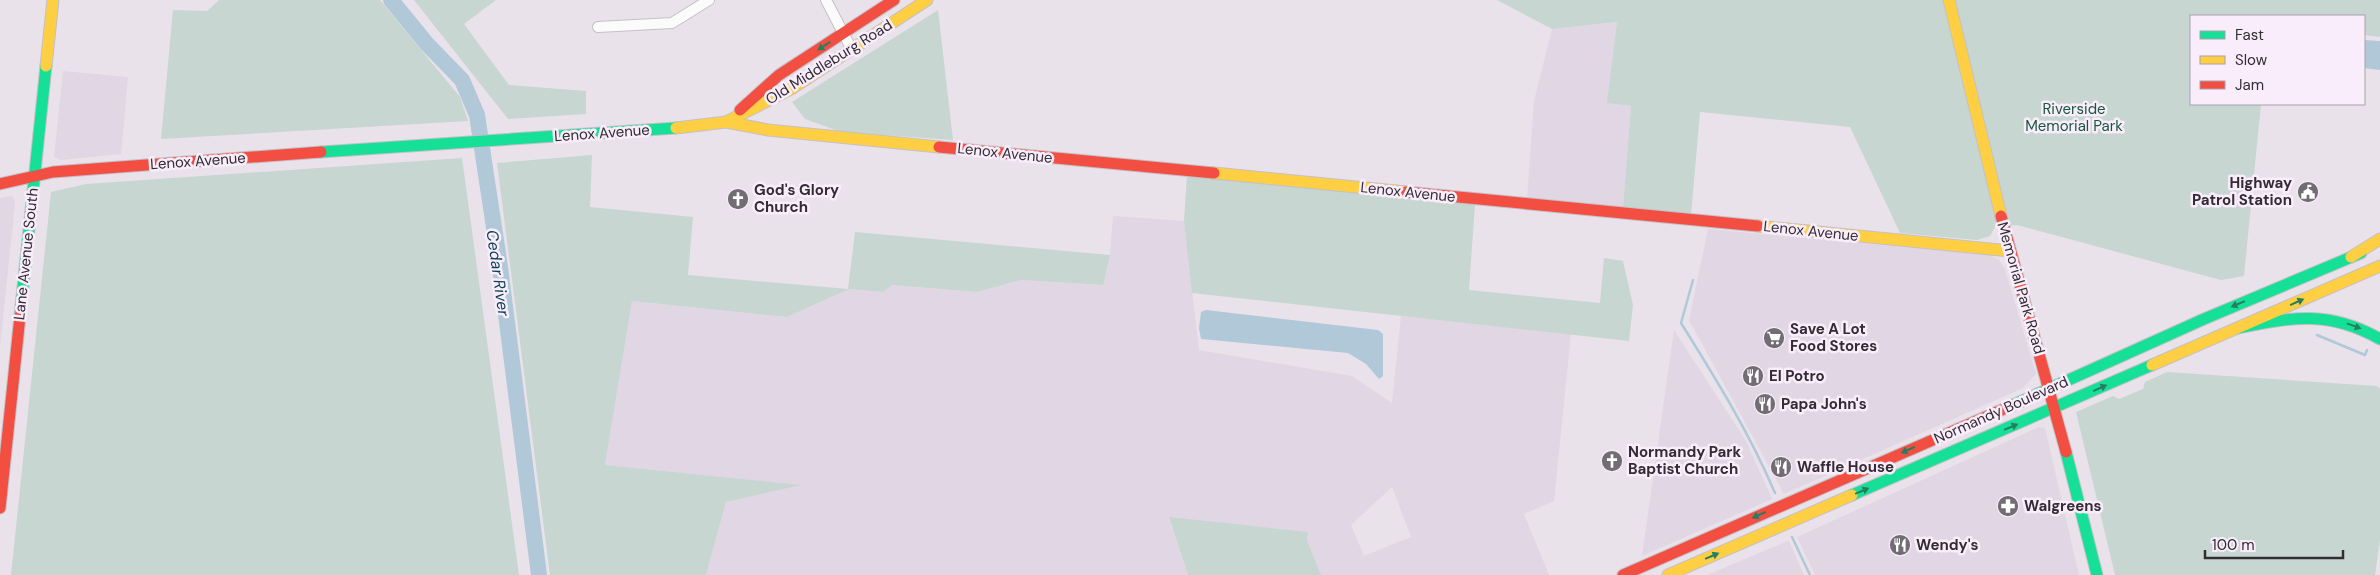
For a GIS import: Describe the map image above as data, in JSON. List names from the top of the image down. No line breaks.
{"streets":{"main road":["Old Middleburg Road","Lenox Avenue","Lane Avenue South","Memorial Park Road","Normandy Boulevard"]},"crossings":[["Old Middleburg Road","Lenox Avenue"],["Lenox Avenue","Lane Avenue South"],["Lenox Avenue","Memorial Park Road"],["Memorial Park Road","Normandy Boulevard"]],"water":["Cedar River"],"parks":["Riverside Memorial Park"],"places":{"public building":["Highway Patrol Station"],"church":["God's Glory Church","Normandy Park Baptist Church"],"supermarket":["Save A Lot Food Stores"],"restaurant":["El Potro","Papa John's","Waffle House","Wendy's"],"pharmacy":["Walgreens"]},"legend":["Fast","Slow","Jam"],"scale_bar":"100 m"}
